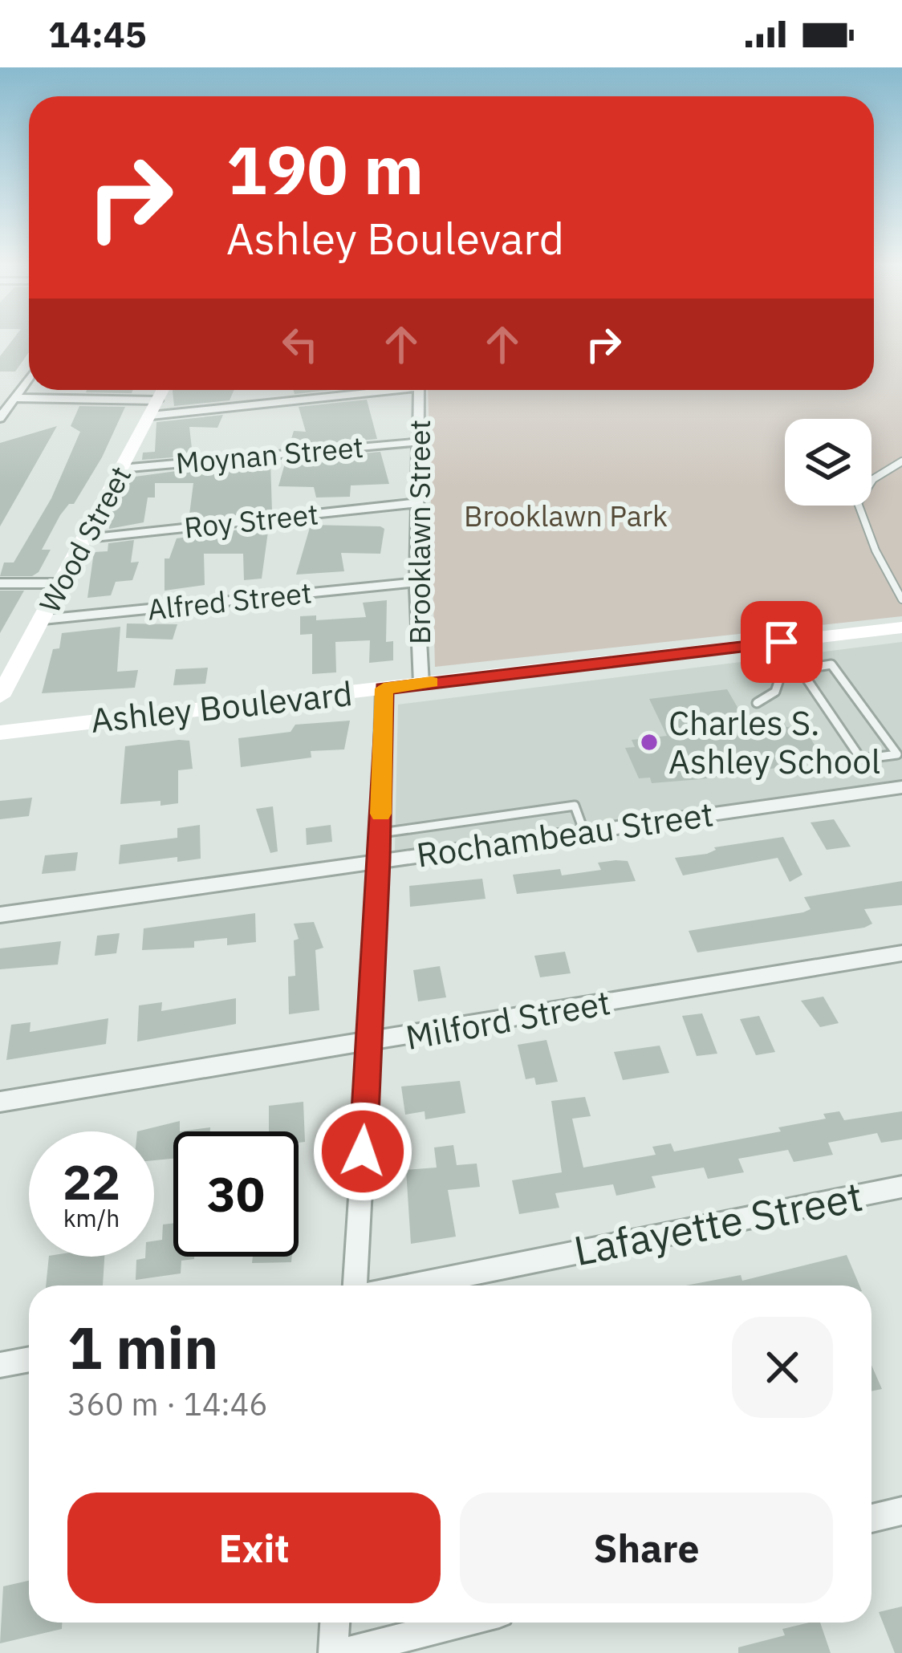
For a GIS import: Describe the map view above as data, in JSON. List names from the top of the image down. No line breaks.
{"streets":{"main road":["Wood Street","Ashley Boulevard"],"street":["Moynan Street","Roy Street","Brooklawn Street","Alfred Street","Rochambeau Street","Milford Street","Lafayette Street"]},"crossings":[["Moynan Street","Brooklawn Street"],["Moynan Street","Wood Street"],["Roy Street","Brooklawn Street"],["Roy Street","Wood Street"],["Brooklawn Street","Alfred Street"],["Brooklawn Street","Ashley Boulevard"],["Wood Street","Alfred Street"]],"parks":["Brooklawn Park"],"places":["Charles S. Ashley School"],"page":{"status":"14:45","turn":["190 m","Ashley Boulevard"],"speed":"22 km/h","limit":"30","heading":["1 min","360 m · 14:46"],"buttons":["Exit","Share"]}}
